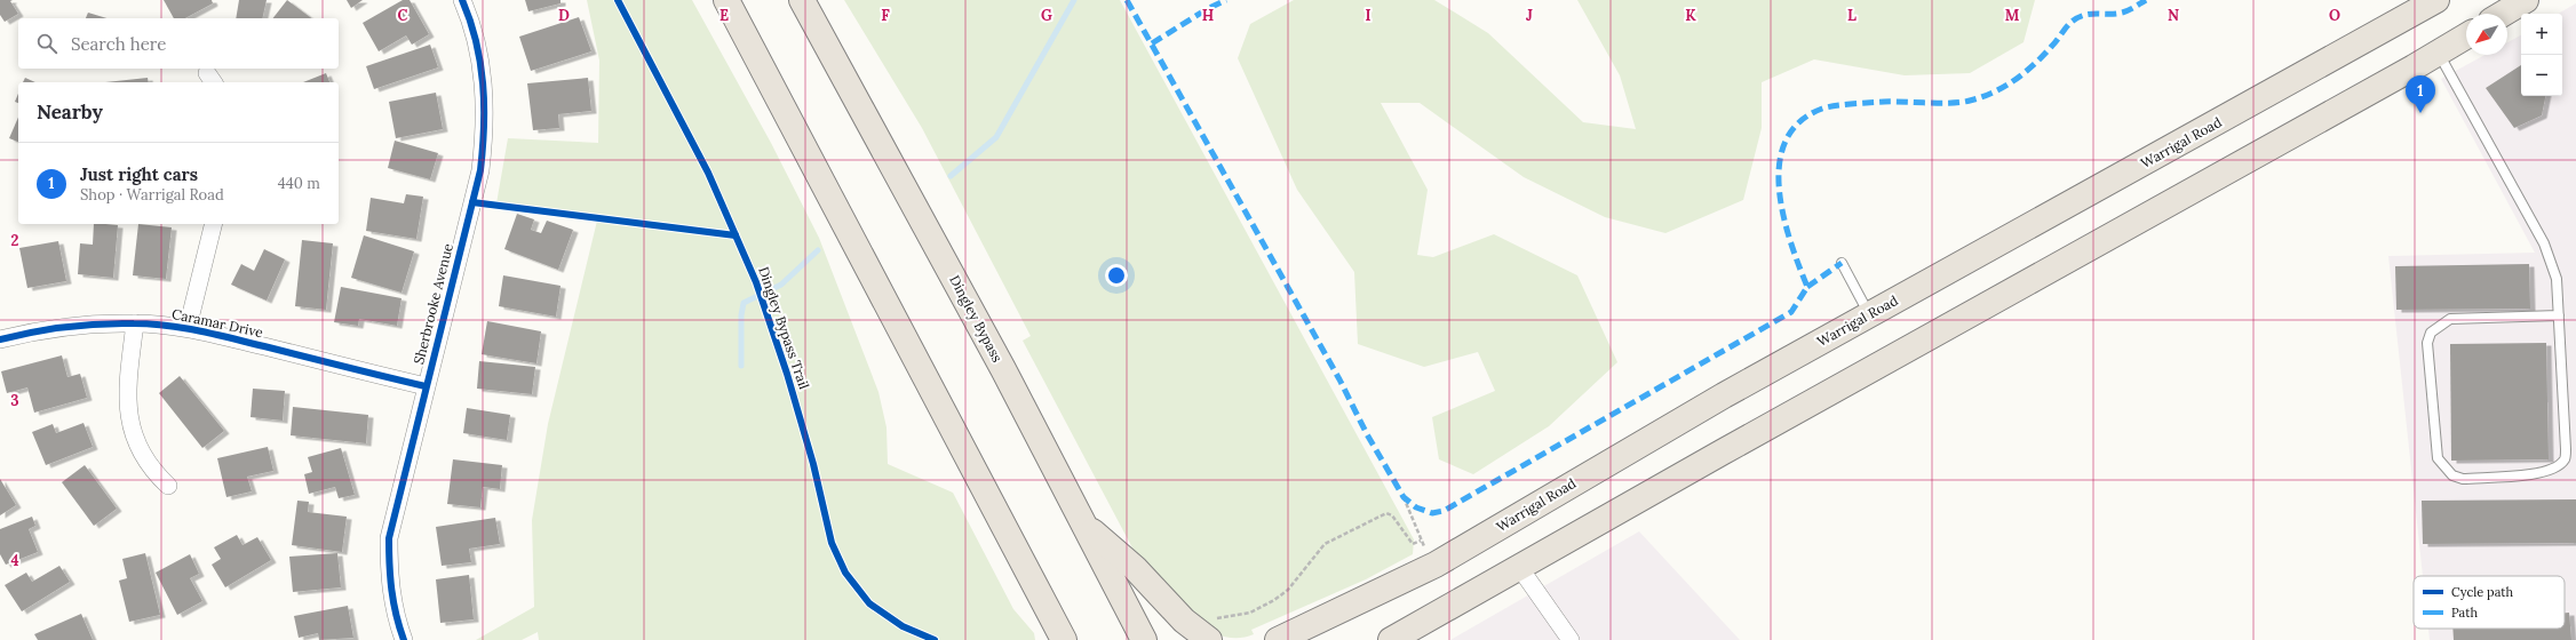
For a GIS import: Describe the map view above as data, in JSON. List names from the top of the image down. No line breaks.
{"streets":{"highway":["Warrigal Road","Dingley Bypass"],"street":["Sherbrooke Avenue","Caramar Drive"],"cycle path":["Dingley Bypass Trail"]},"crossings":[["Sherbrooke Avenue","Caramar Drive"]],"legend":["Cycle path","Path"],"north":"bottom left","page":{"map_buttons":["+","−"],"search":"Search here","pins":"1","heading":"Nearby","list":[{"mark":"1","name":"Just right cars","note":"Shop · Warrigal Road","value":"440 m"}]},"grid":{"columns":["C","D","E","F","G","H","I","J","K","L","M","N","O"],"rows":["2","3","4"]}}
